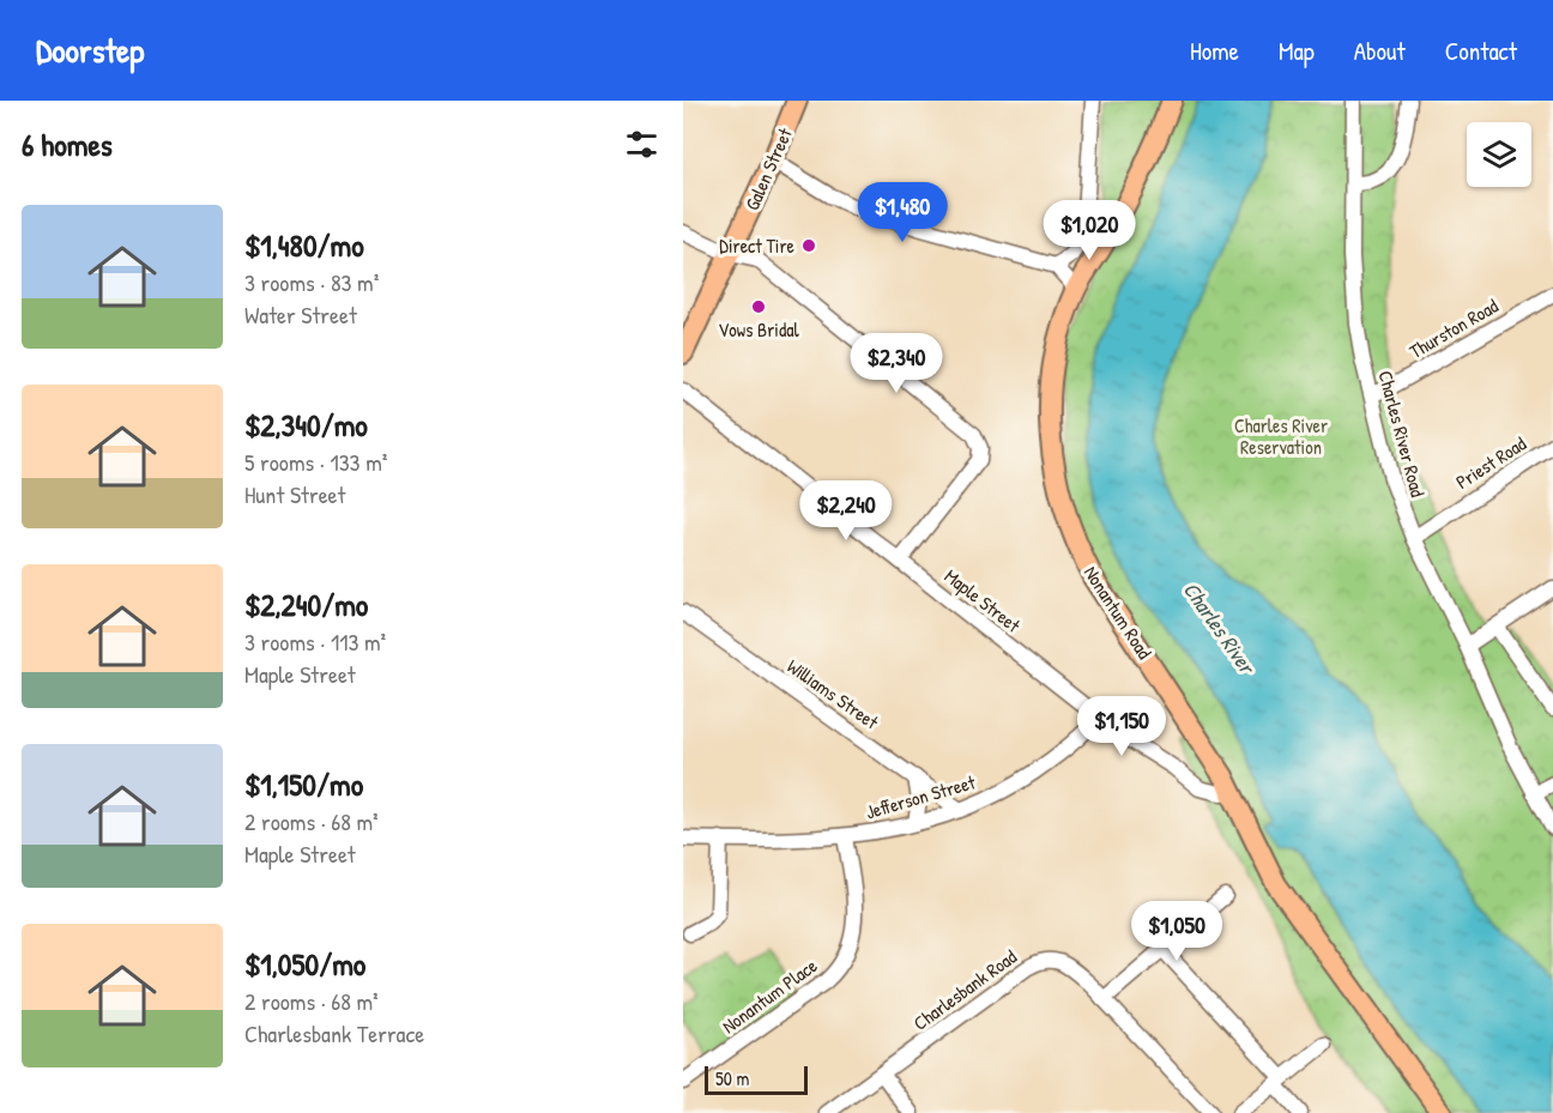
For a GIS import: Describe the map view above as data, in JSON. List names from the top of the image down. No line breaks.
{"streets":{"main road":["Galen Street","Nonantum Road"],"street":["Thurston Road","Charles River Road","Priest Road","Maple Street","Williams Street","Jefferson Street","Charlesbank Road","Nonantum Place"]},"crossings":[["Thurston Road","Charles River Road"],["Charles River Road","Priest Road"],["Maple Street","Nonantum Road"],["Maple Street","Jefferson Street"],["Williams Street","Jefferson Street"],["Jefferson Street","Nonantum Place"]],"water":["Charles River"],"parks":["Charles River Reservation"],"places":["Direct Tire","Vows Bridal"],"scale_bar":"50 m","page":{"header":"Doorstep","nav":["Home","Map","About","Contact"],"heading":"6 homes","price":["$1,480","$1,020","$2,340","$2,240","$1,150","$1,050"],"list":[{"name":"$1,480/mo","note":"3 rooms · 83 m² · Water Street"},{"name":"$2,340/mo","note":"5 rooms · 133 m² · Hunt Street"},{"name":"$2,240/mo","note":"3 rooms · 113 m² · Maple Street"},{"name":"$1,150/mo","note":"2 rooms · 68 m² · Maple Street"},{"name":"$1,050/mo","note":"2 rooms · 68 m² · Charlesbank Terrace"}],"scale":"50 m"}}
